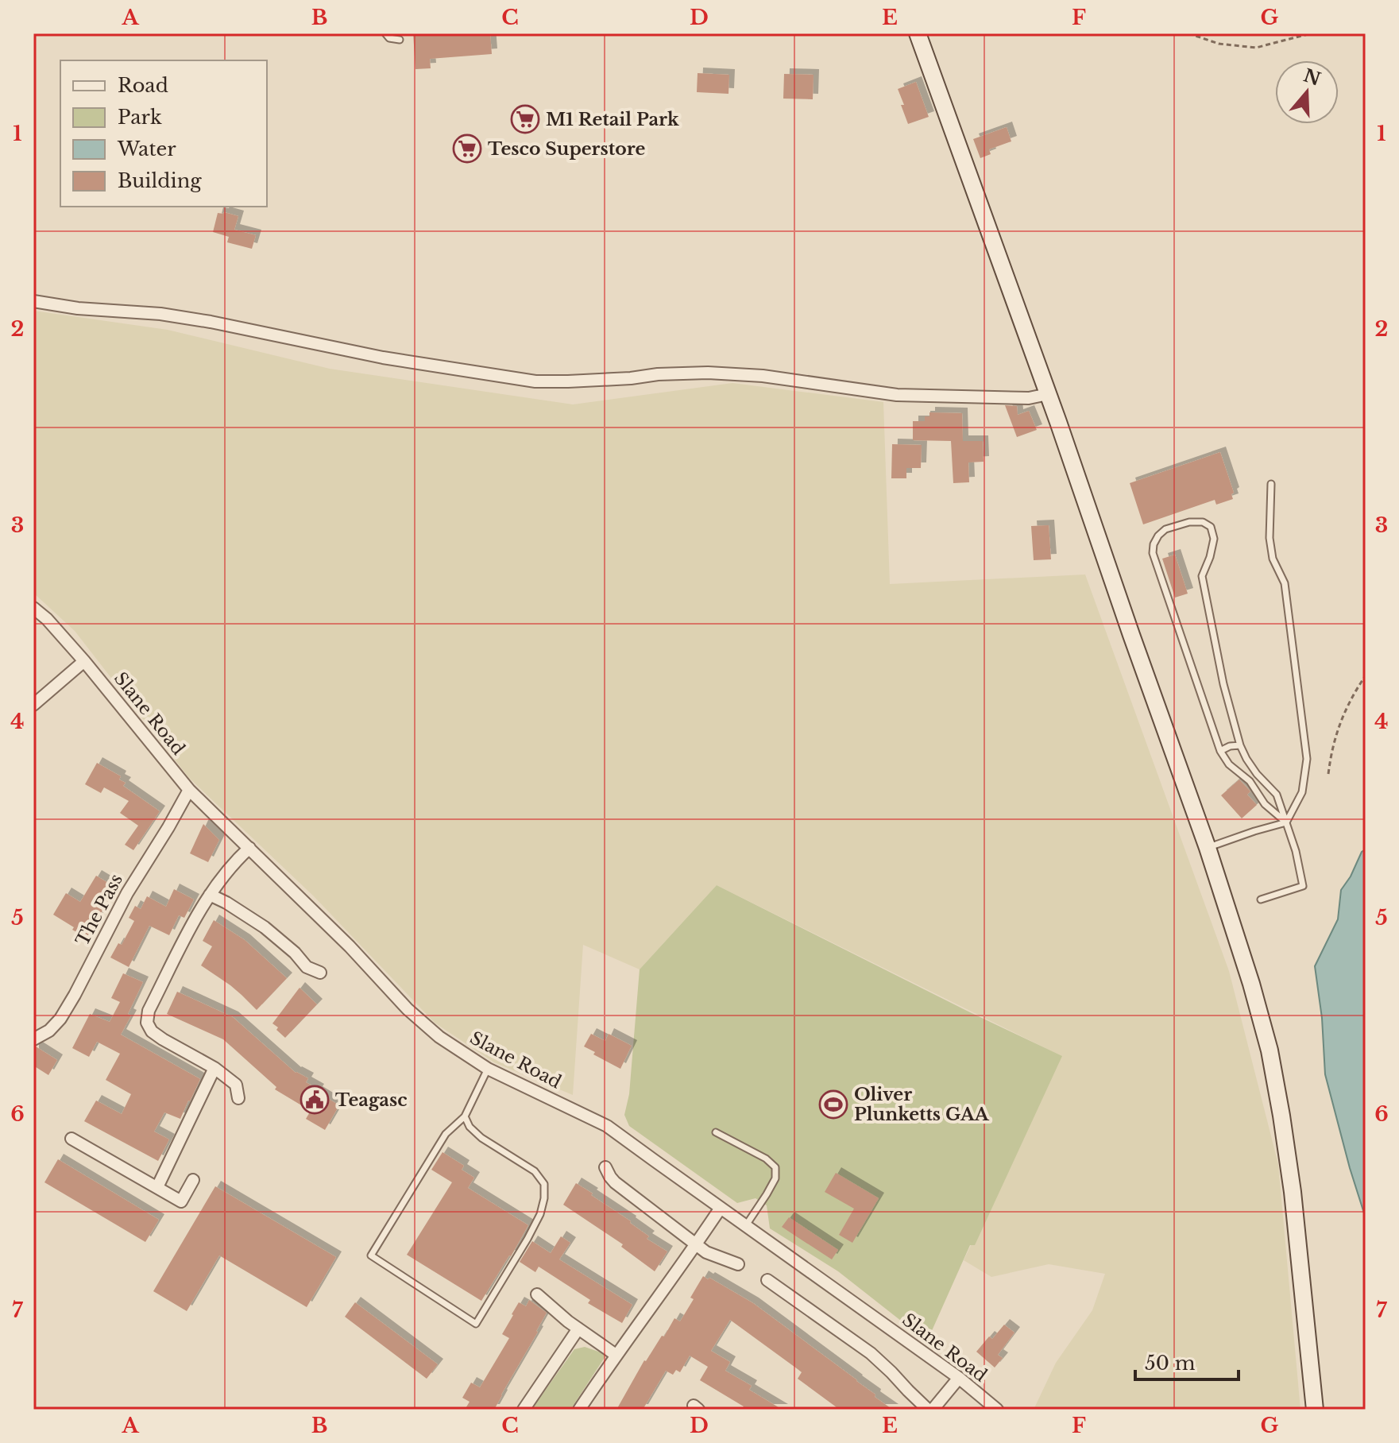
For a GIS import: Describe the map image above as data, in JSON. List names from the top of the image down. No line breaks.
{"streets":{"street":["Slane Road","The Pass"]},"crossings":[["Slane Road","The Pass"]],"places":{"supermarket":["M1 Retail Park","Tesco Superstore"],"public building":["Teagasc"],"sports":["Oliver Plunketts GAA"]},"legend":["Road","Park","Water","Building"],"scale_bar":"50 m","north":"top","grid":{"columns":["A","B","C","D","E","F","G"],"rows":["1","2","3","4","5","6","7"]}}
